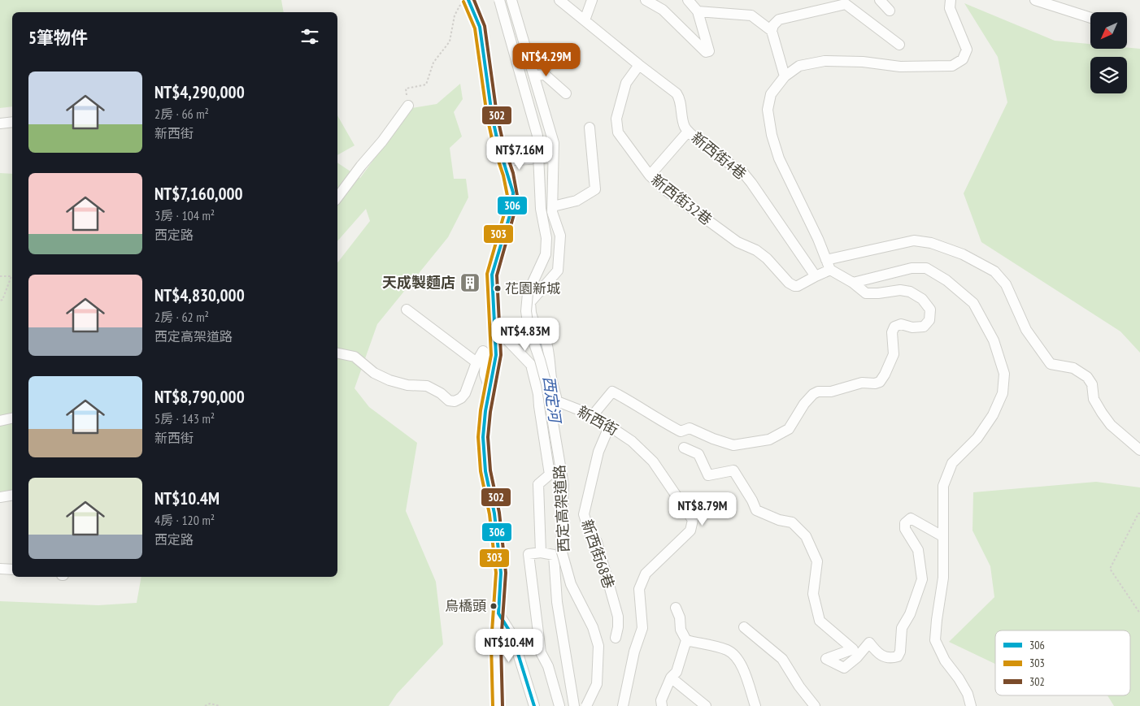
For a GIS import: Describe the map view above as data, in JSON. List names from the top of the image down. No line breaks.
{"streets":{"street":["新西街4巷","新西街32巷","新西街","西定高架道路","新西街68巷"]},"crossings":[["新西街4巷","新西街32巷"],["新西街","新西街68巷"]],"water":["西定河"],"places":{"building":["天成製麵店"],"other":["花園新城","烏橋頭"]},"lines":["transit line 306","transit line 302","transit line 303"],"legend":["306","303","302"],"north":"bottom left","page":{"heading":"5筆物件","price":["NT$4.29M","NT$7.16M","NT$4.83M","NT$8.79M","NT$10.4M"],"list":[{"name":"NT$4,290,000","note":"2房 · 66 m² · 新西街"},{"name":"NT$7,160,000","note":"3房 · 104 m² · 西定路"},{"name":"NT$4,830,000","note":"2房 · 62 m² · 西定高架道路"},{"name":"NT$8,790,000","note":"5房 · 143 m² · 新西街"},{"name":"NT$10.4M","note":"4房 · 120 m² · 西定路"}]}}
